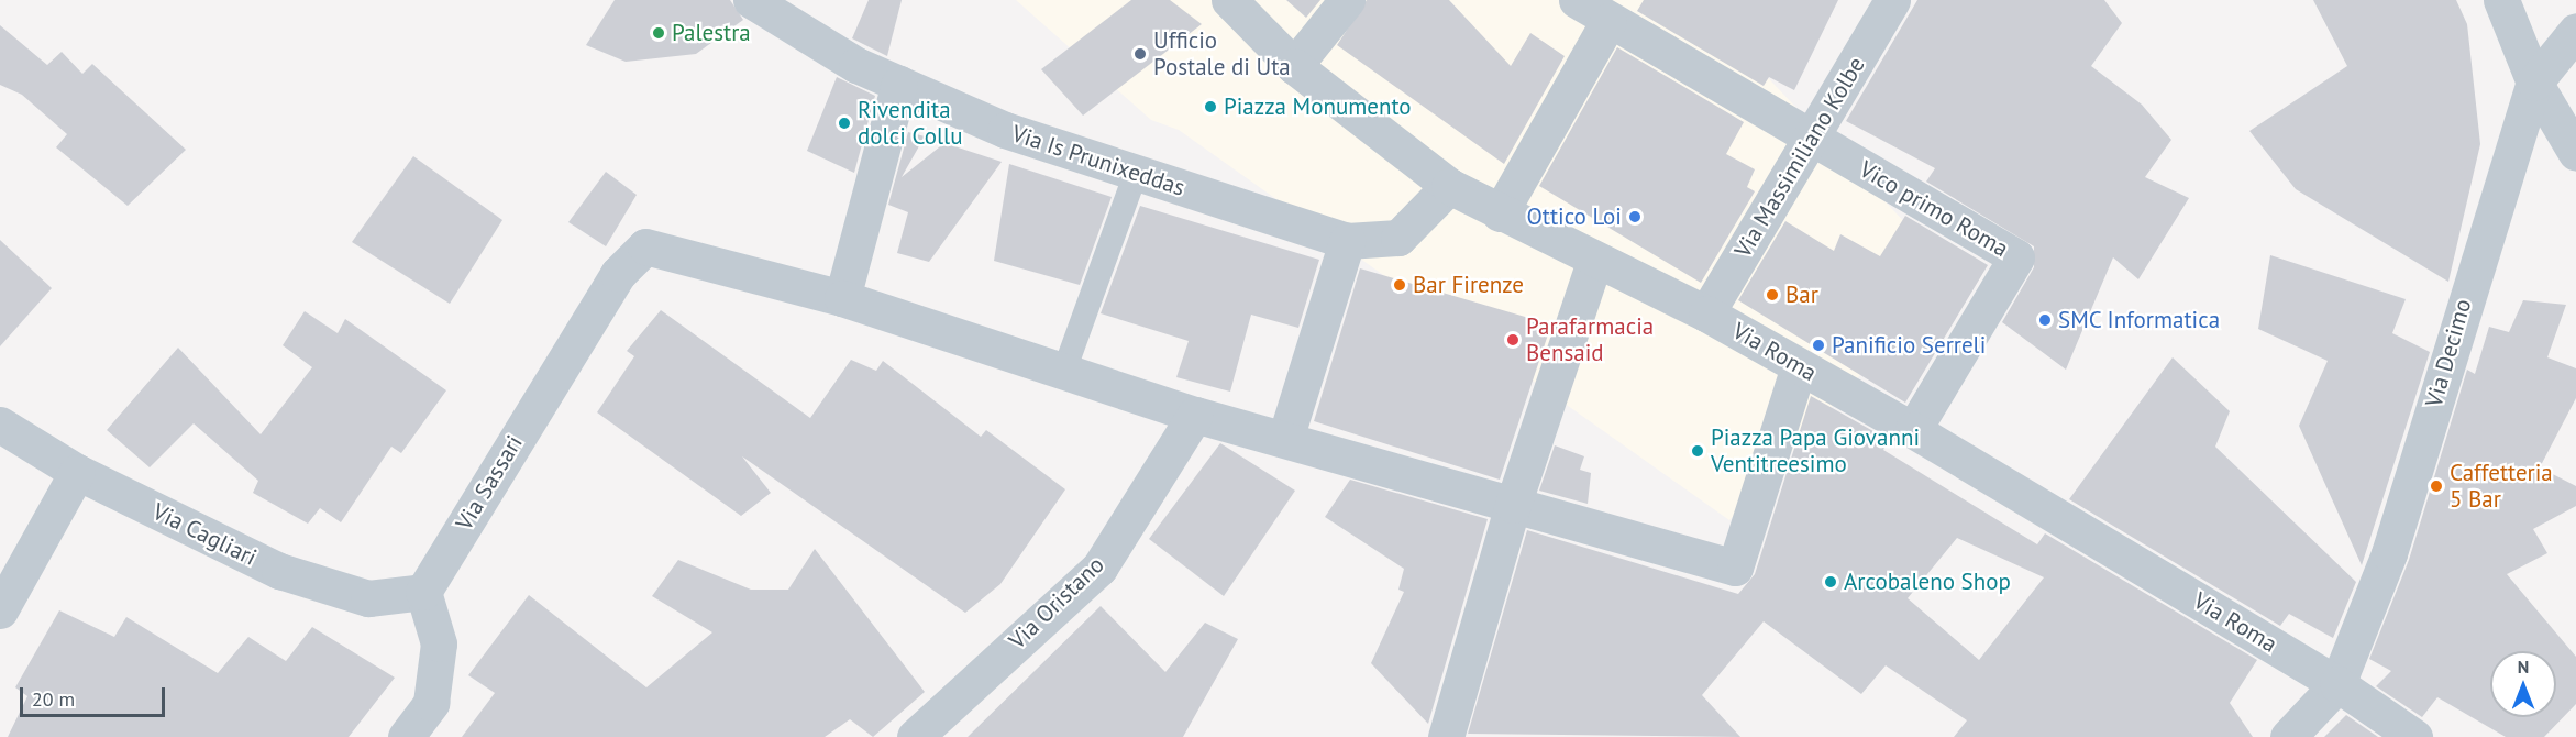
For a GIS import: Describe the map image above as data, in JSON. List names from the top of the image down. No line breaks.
{"streets":{"street":["Via Massimiliano Kolbe","Via Is Prunixeddas","Vico primo Roma","Via Roma","Via Decimo","Via Sassari","Via Cagliari","Via Oristano"]},"crossings":[["Via Massimiliano Kolbe","Vico primo Roma"],["Via Massimiliano Kolbe","Via Roma"],["Via Is Prunixeddas","Via Roma"],["Vico primo Roma","Via Roma"],["Via Roma","Via Decimo"],["Via Sassari","Via Cagliari"]],"places":["Palestra","Ufficio Postale di Uta","Piazza Monumento","Rivendita dolci Collu","Ottico Loi","Bar Firenze","Bar","SMC Informatica","Parafarmacia Bensaid","Panificio Serreli","Piazza Papa Giovanni Ventitreesimo","Caffetteria 5 Bar","Arcobaleno Shop"],"scale_bar":"20 m","north":"top"}
